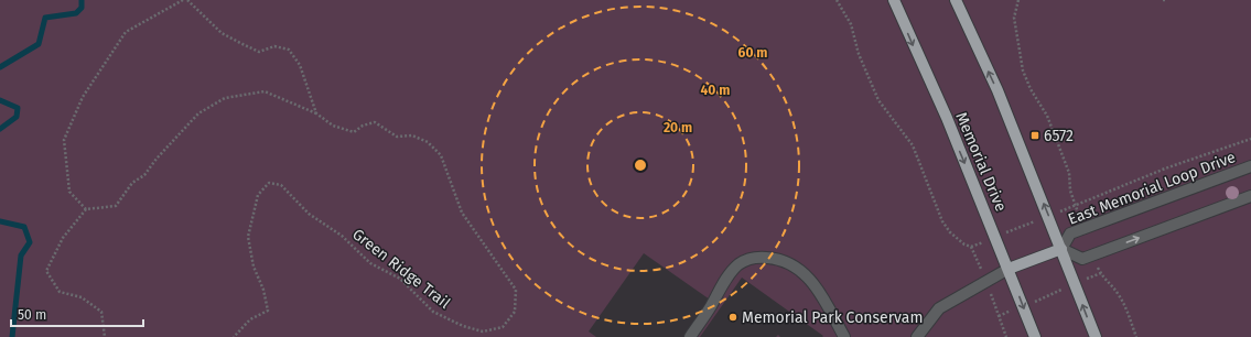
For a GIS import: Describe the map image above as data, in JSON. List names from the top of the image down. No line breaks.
{"streets":{"main road":["Memorial Drive"],"street":["East Memorial Loop Drive"],"path":["Green Ridge Trail"]},"places":{"transit":["6572"],"other":["Memorial Park Conservam"]},"scale_bar":"50 m","rings":["60 m","40 m","20 m"]}
